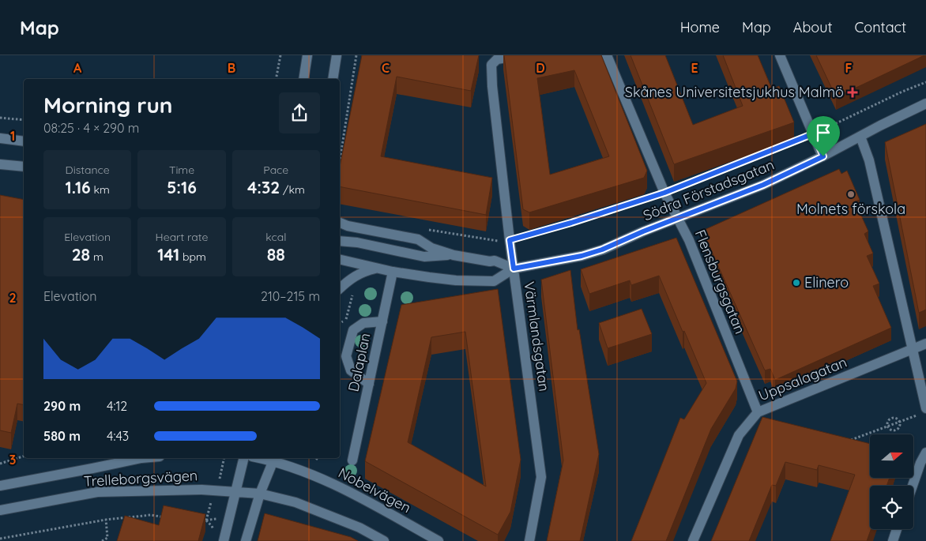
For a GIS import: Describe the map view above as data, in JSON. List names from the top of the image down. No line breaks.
{"streets":{"street":["Södra Förstadsgatan","Flensburgsgatan","Värmlandsgatan","Dalaplan","Uppsalagatan","Trelleborgsvägen","Nobelvägen"]},"crossings":[["Södra Förstadsgatan","Flensburgsgatan"],["Södra Förstadsgatan","Värmlandsgatan"],["Södra Förstadsgatan","Dalaplan"],["Flensburgsgatan","Uppsalagatan"]],"places":{"health":["Skånes Universitetsjukhus Malmö"],"other":["Molnets förskola","Elinero"]},"north":"right","page":{"header":"Map","nav":["Home","Map","About","Contact"],"heading":["Morning run","08:25 · 4 × 290 m"],"stats":[["Distance","1.16 km"],["Time","5:16"],["Pace","4:32 /km"],["Elevation","28 m"],["Heart rate","141 bpm"],["kcal","88"]],"chart":["Elevation","210–215 m"],"list":[{"name":"290 m","note":"4:12"},{"name":"580 m","note":"4:43"}]},"grid":{"columns":["A","B","C","D","E","F"],"rows":["1","2","3"]}}
